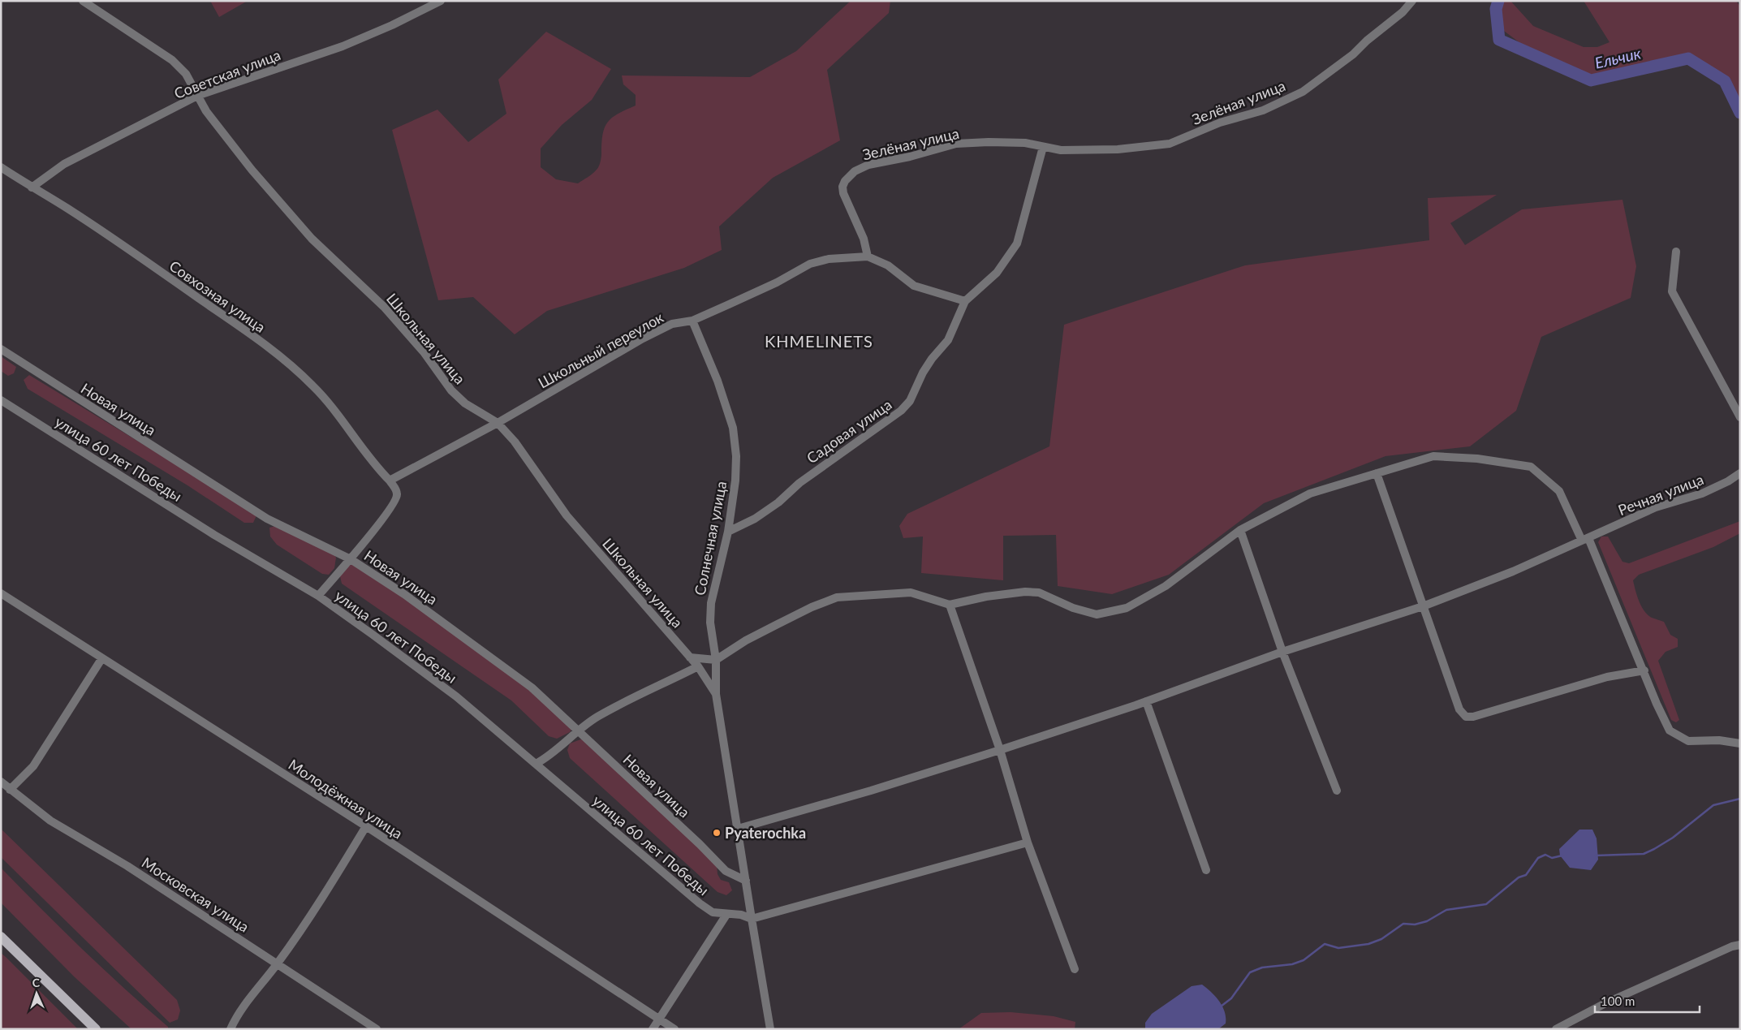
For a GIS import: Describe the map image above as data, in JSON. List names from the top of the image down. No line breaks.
{"streets":{"street":["Советская улица","Зелёная улица","Совхозная улица","Школьная улица","Школьный переулок","Новая улица","Садовая улица","улица 60 лет Победы","Речная улица","Солнечная улица","Молодёжная улица","Московская улица"]},"crossings":[["Советская улица","Совхозная улица"],["Советская улица","Школьная улица"],["Зелёная улица","Школьный переулок"],["Совхозная улица","Школьный переулок"],["Школьная улица","Школьный переулок"],["Школьная улица","Солнечная улица"],["Школьный переулок","Садовая улица"],["Школьный переулок","Солнечная улица"],["Новая улица","Солнечная улица"],["Садовая улица","Солнечная улица"],["улица 60 лет Победы","Солнечная улица"],["Речная улица","Солнечная улица"]],"districts":["KHMELINETS"],"water":["Ельчик"],"places":["Pyaterochka"],"scale_bar":"100 m","north":"top"}
